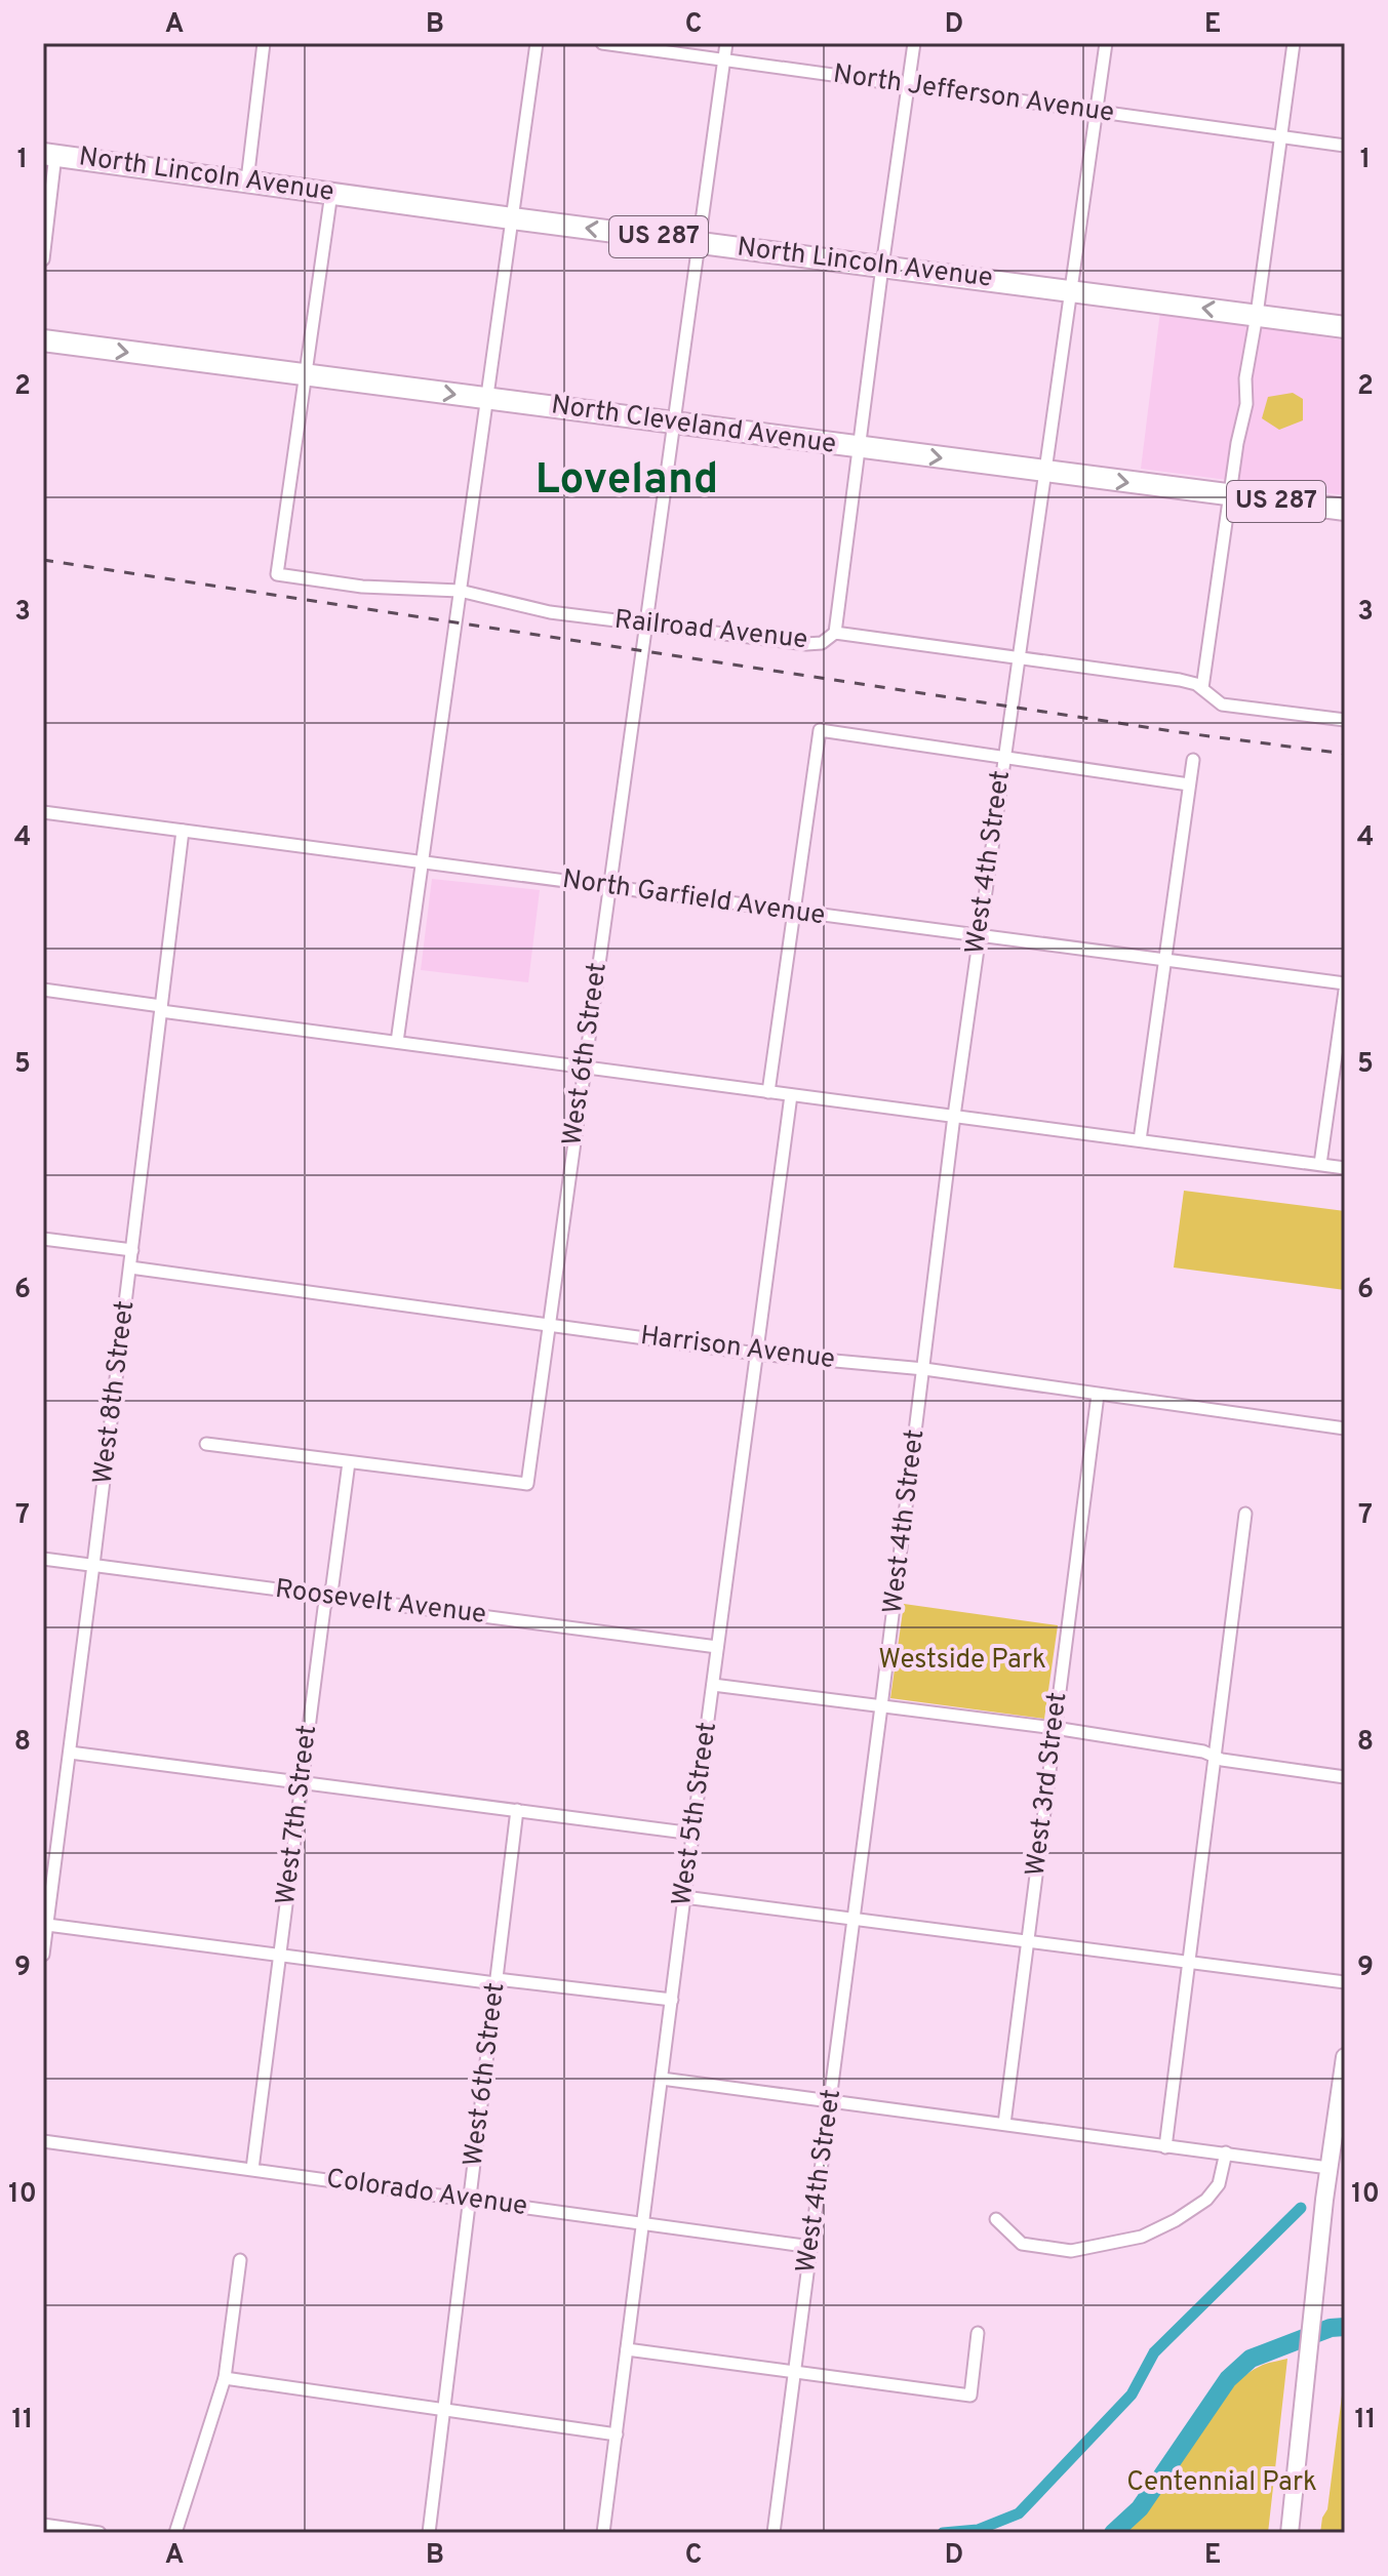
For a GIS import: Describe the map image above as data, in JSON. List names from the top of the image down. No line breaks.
{"streets":{"highway":["North Lincoln Avenue","US 287","North Cleveland Avenue"],"street":["North Jefferson Avenue","Railroad Avenue","West 4th Street","North Garfield Avenue","West 6th Street","Harrison Avenue","West 8th Street","Roosevelt Avenue","West 3rd Street","West 5th Street","West 7th Street","Colorado Avenue"]},"crossings":[["North Jefferson Avenue","West 4th Street"],["North Jefferson Avenue","West 6th Street"],["North Lincoln Avenue","West 4th Street"],["North Lincoln Avenue","West 6th Street"],["North Cleveland Avenue","Railroad Avenue"],["North Cleveland Avenue","West 4th Street"],["North Cleveland Avenue","West 6th Street"],["Railroad Avenue","West 4th Street"],["Railroad Avenue","West 6th Street"],["West 4th Street","North Garfield Avenue"],["West 4th Street","Harrison Avenue"],["West 4th Street","Colorado Avenue"],["North Garfield Avenue","West 6th Street"],["North Garfield Avenue","West 8th Street"],["West 6th Street","Harrison Avenue"],["West 6th Street","West 7th Street"],["West 6th Street","Colorado Avenue"],["Harrison Avenue","West 8th Street"],["Harrison Avenue","West 3rd Street"],["Harrison Avenue","West 5th Street"],["West 8th Street","Roosevelt Avenue"],["Roosevelt Avenue","West 5th Street"],["Roosevelt Avenue","West 7th Street"],["West 5th Street","Colorado Avenue"],["West 7th Street","Colorado Avenue"]],"one_way":["North Cleveland Avenue"],"districts":["Loveland"],"parks":["Westside Park","Centennial Park"],"grid":{"columns":["A","B","C","D","E"],"rows":["1","2","3","4","5","6","7","8","9","10","11"]}}
